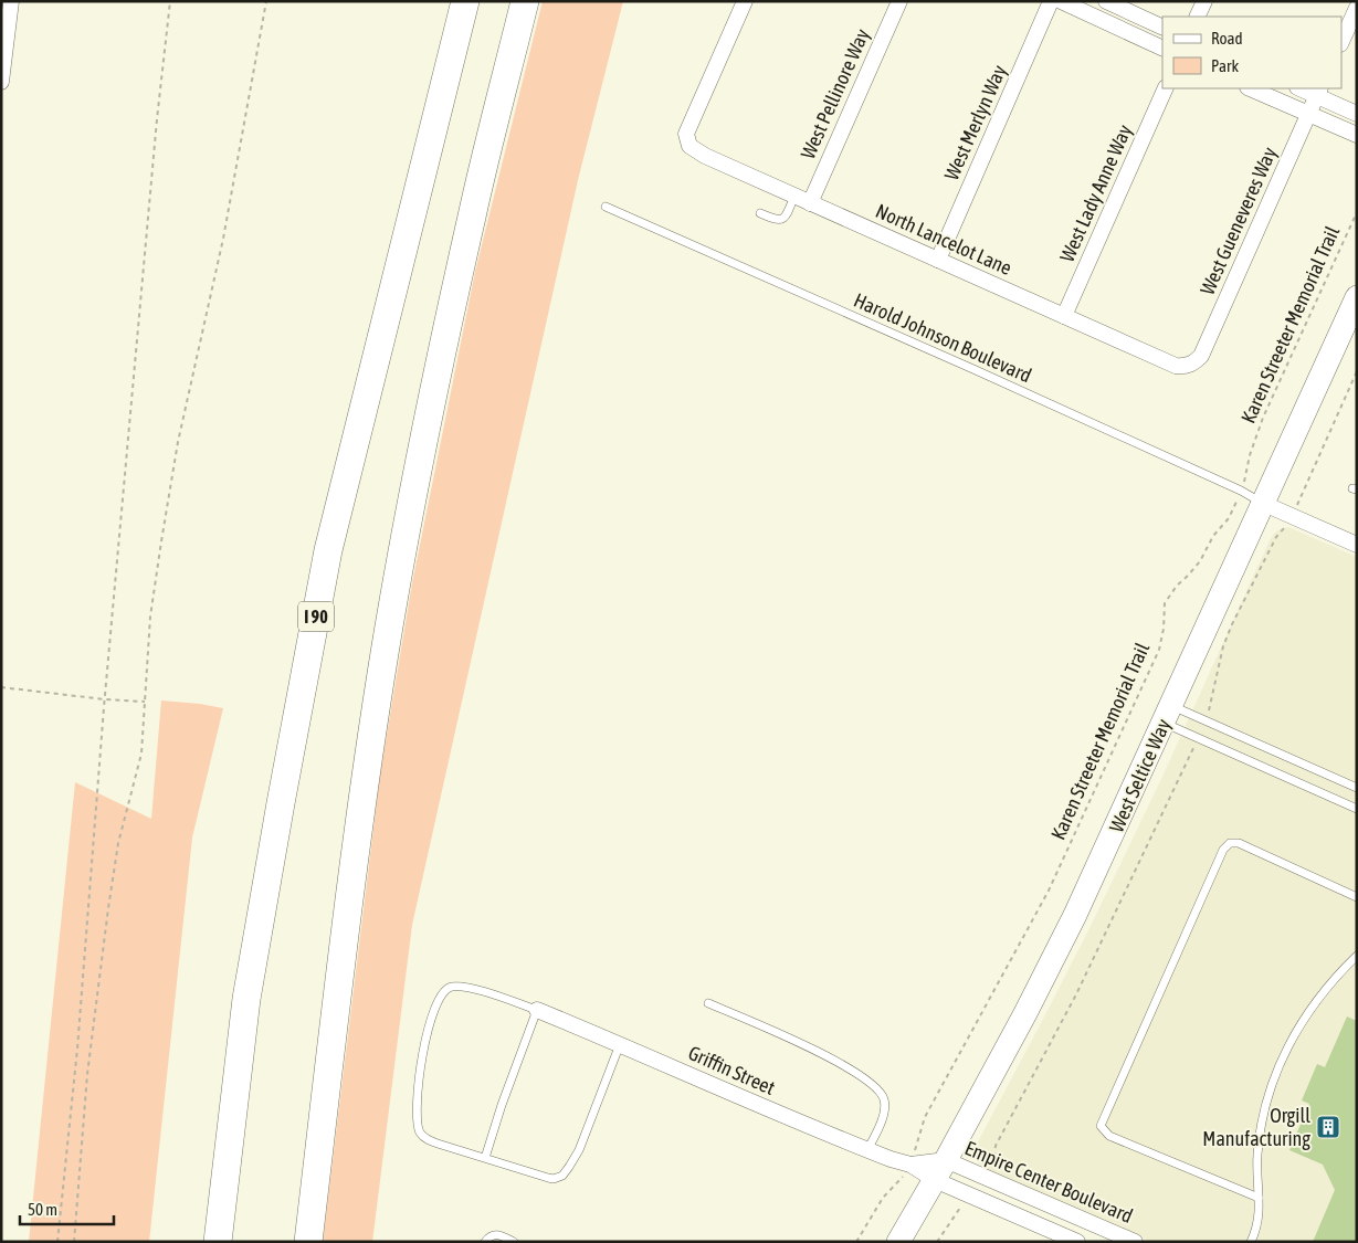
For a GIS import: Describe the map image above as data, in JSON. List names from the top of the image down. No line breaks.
{"streets":{"highway":["I 90"],"main road":["West Seltice Way"],"street":["West Pellinore Way","West Merlyn Way","West Lady Anne Way","West Gueneveres Way","North Lancelot Lane","Griffin Street","Empire Center Boulevard"],"lane":["Harold Johnson Boulevard"],"path":["Karen Streeter Memorial Trail"]},"crossings":[["West Pellinore Way","North Lancelot Lane"],["West Merlyn Way","North Lancelot Lane"],["West Lady Anne Way","North Lancelot Lane"],["West Gueneveres Way","North Lancelot Lane"],["Karen Streeter Memorial Trail","Harold Johnson Boulevard"],["Karen Streeter Memorial Trail","Griffin Street"],["Harold Johnson Boulevard","West Seltice Way"],["West Seltice Way","Griffin Street"],["West Seltice Way","Empire Center Boulevard"],["Griffin Street","Empire Center Boulevard"]],"places":{"building":["Orgill Manufacturing"]},"legend":["Road","Park"],"scale_bar":"50 m"}
